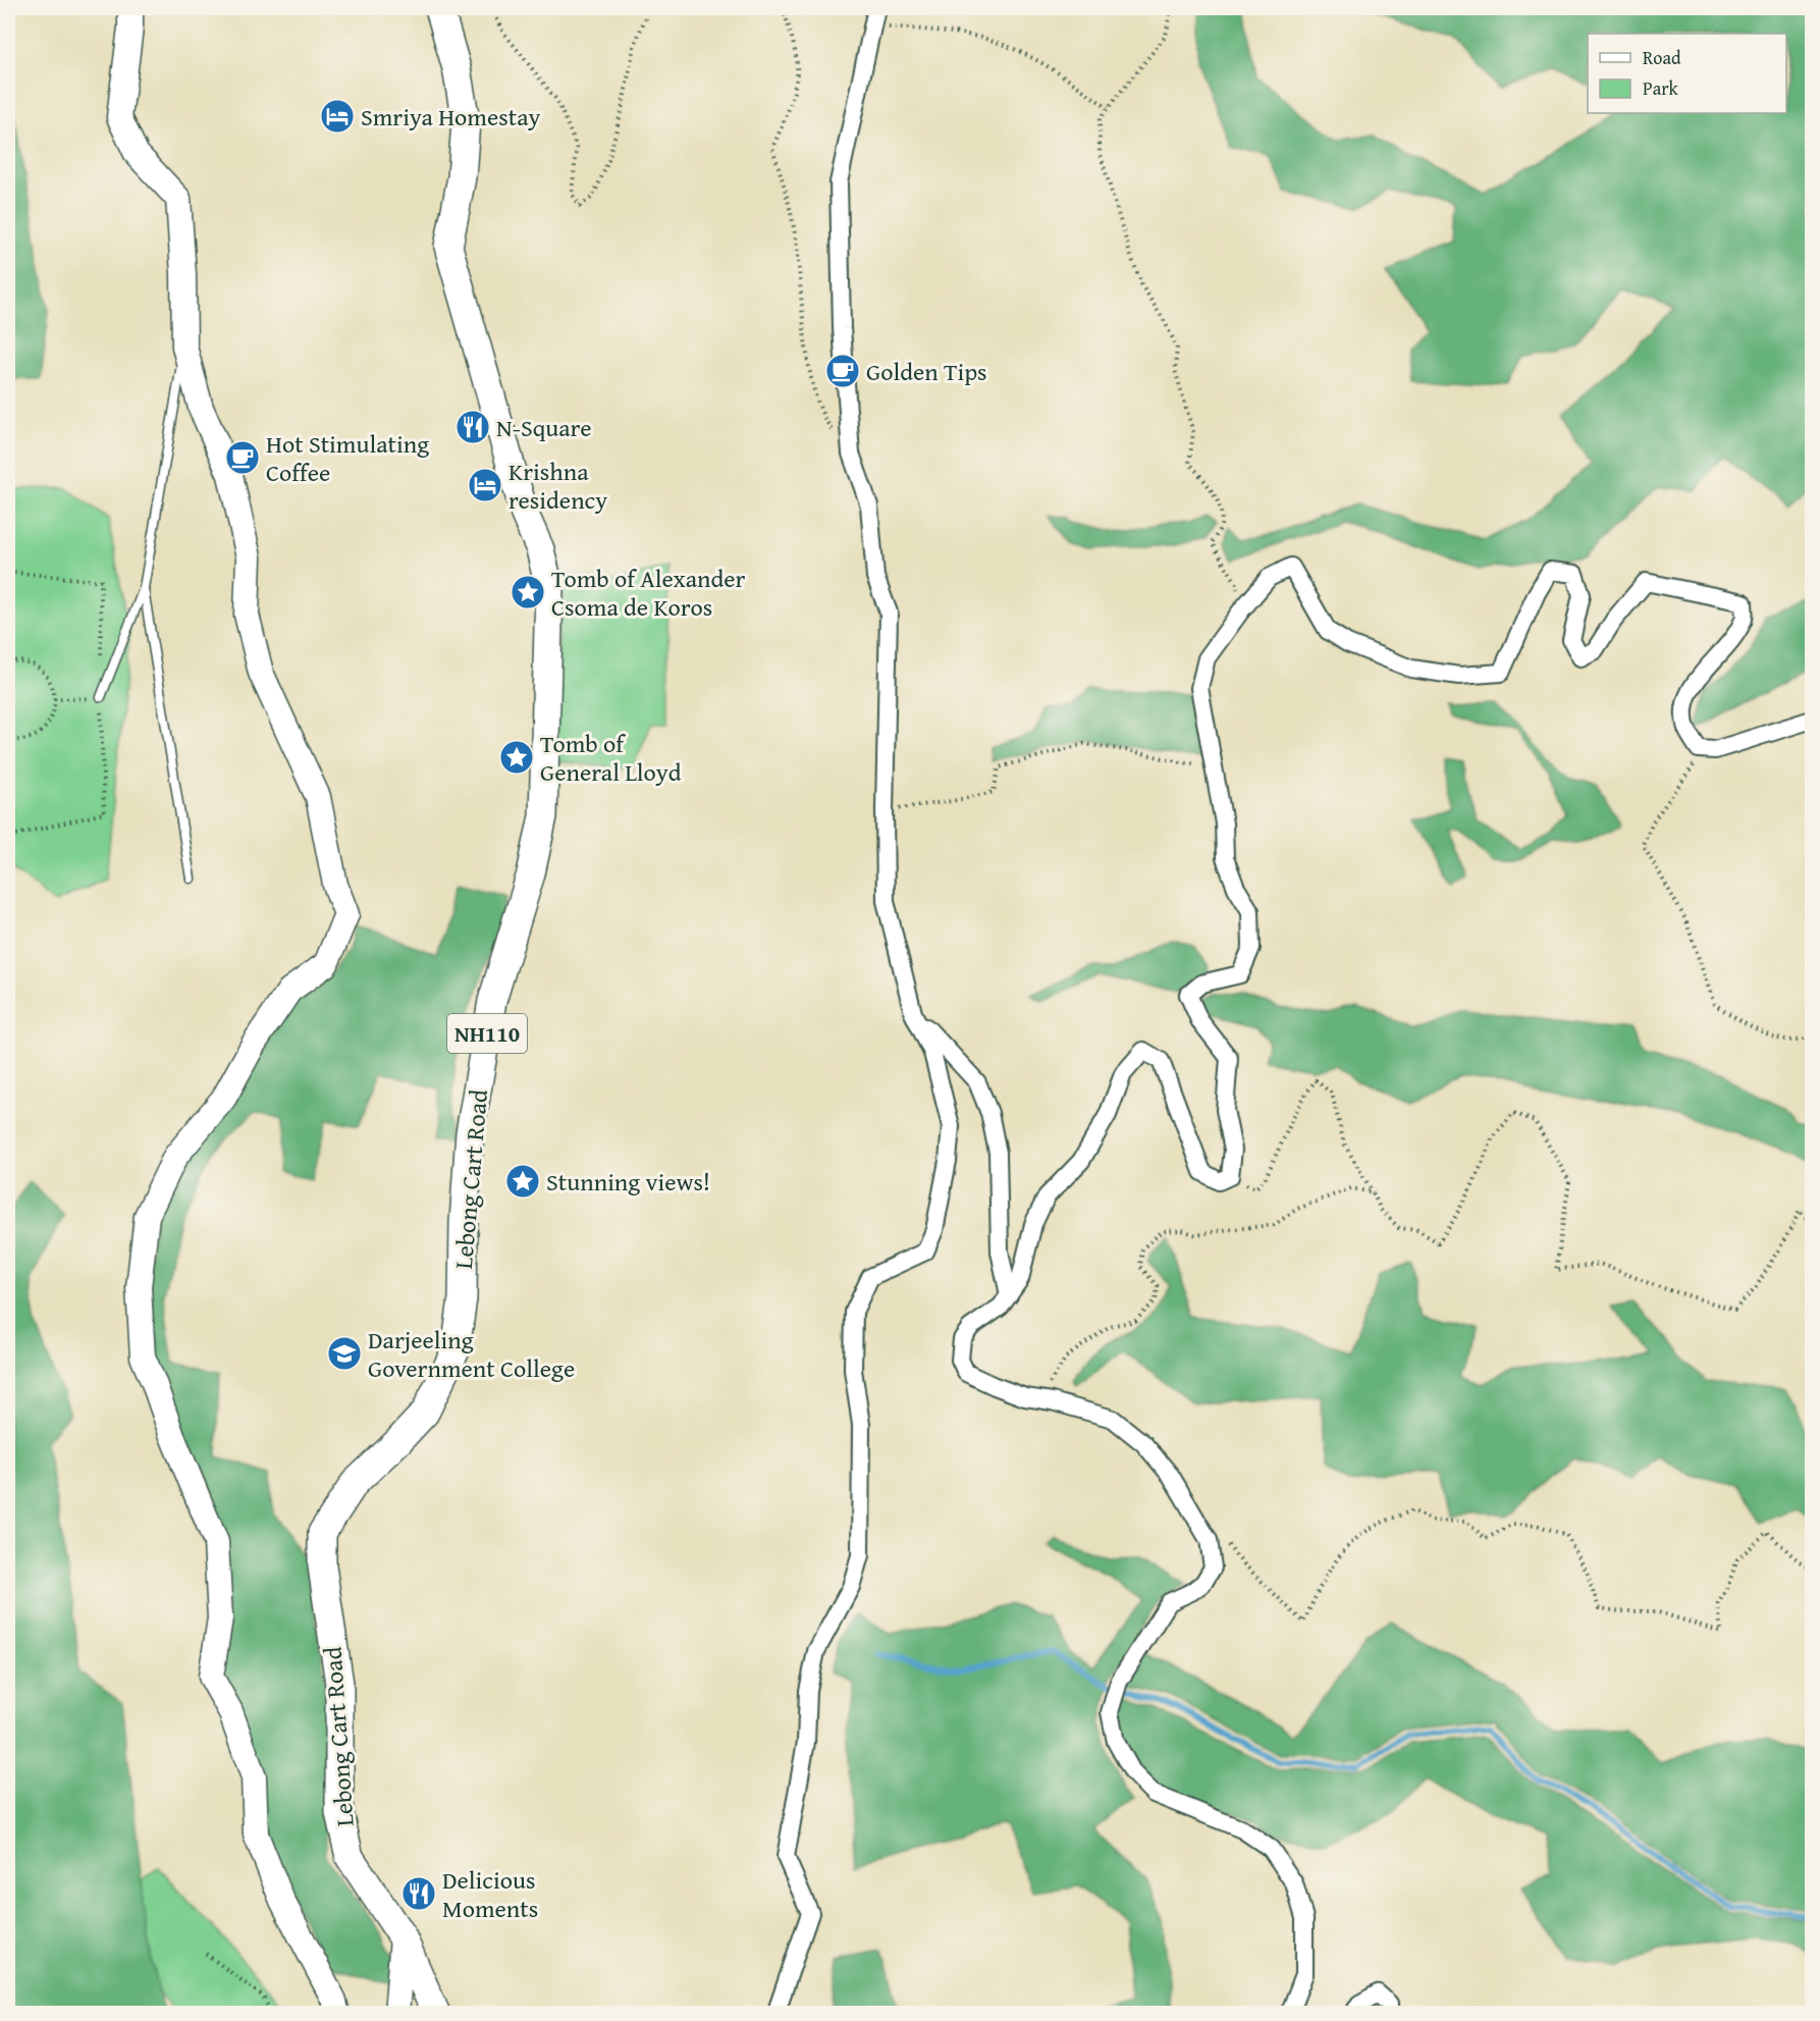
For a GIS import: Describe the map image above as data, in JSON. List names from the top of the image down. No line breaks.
{"streets":{"highway":["NH110","Lebong Cart Road"]},"places":{"hotel":["Smriya Homestay","Krishna residency"],"cafe":["Golden Tips","Hot Stimulating Coffee"],"restaurant":["N-Square","Delicious Moments"],"place":["Tomb of Alexander Csoma de Koros","Tomb of General Lloyd","Stunning views!"],"school or university":["Darjeeling Government College"]},"legend":["Road","Park"]}
